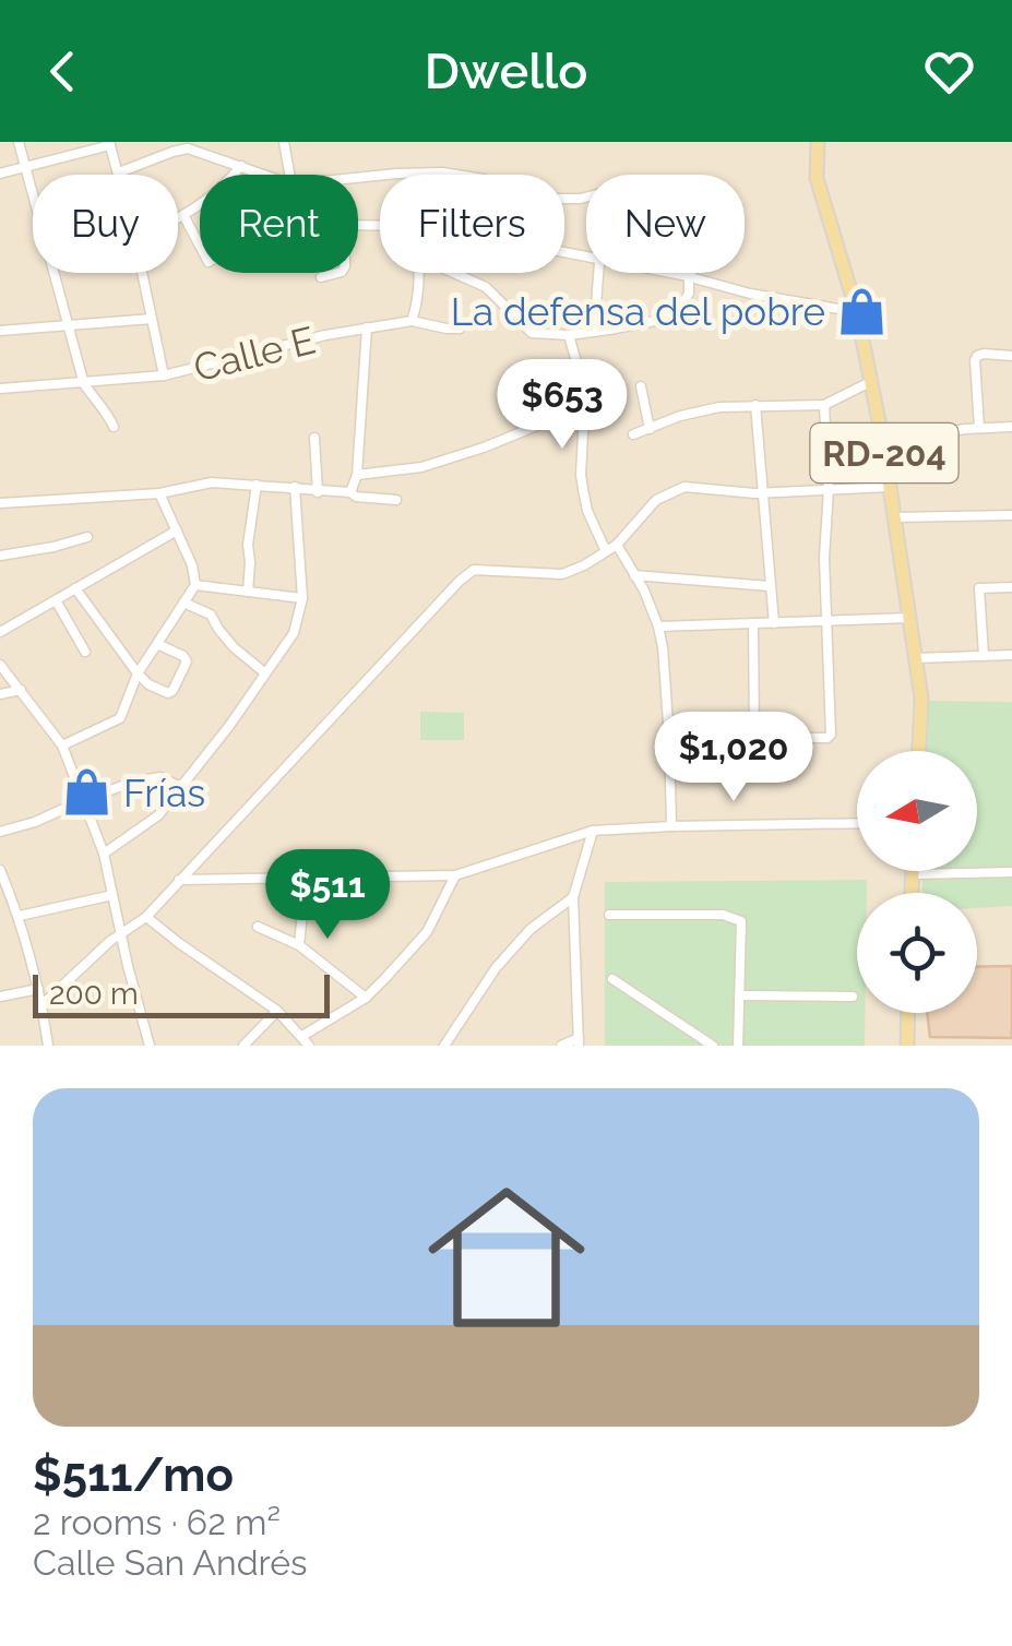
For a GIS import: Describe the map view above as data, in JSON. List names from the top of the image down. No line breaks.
{"streets":{"main road":["RD-204"],"street":["Calle E"]},"places":{"shop":["La defensa del pobre","Frías"]},"scale_bar":"200 m","north":"left","page":{"header":"Dwello","chip":["Buy","Rent","Filters","New"],"price":["$653","$1,020","$511"],"scale":"200 m","list":[{"name":"$511/mo","note":"2 rooms · 62 m² · Calle San Andrés"}]}}
